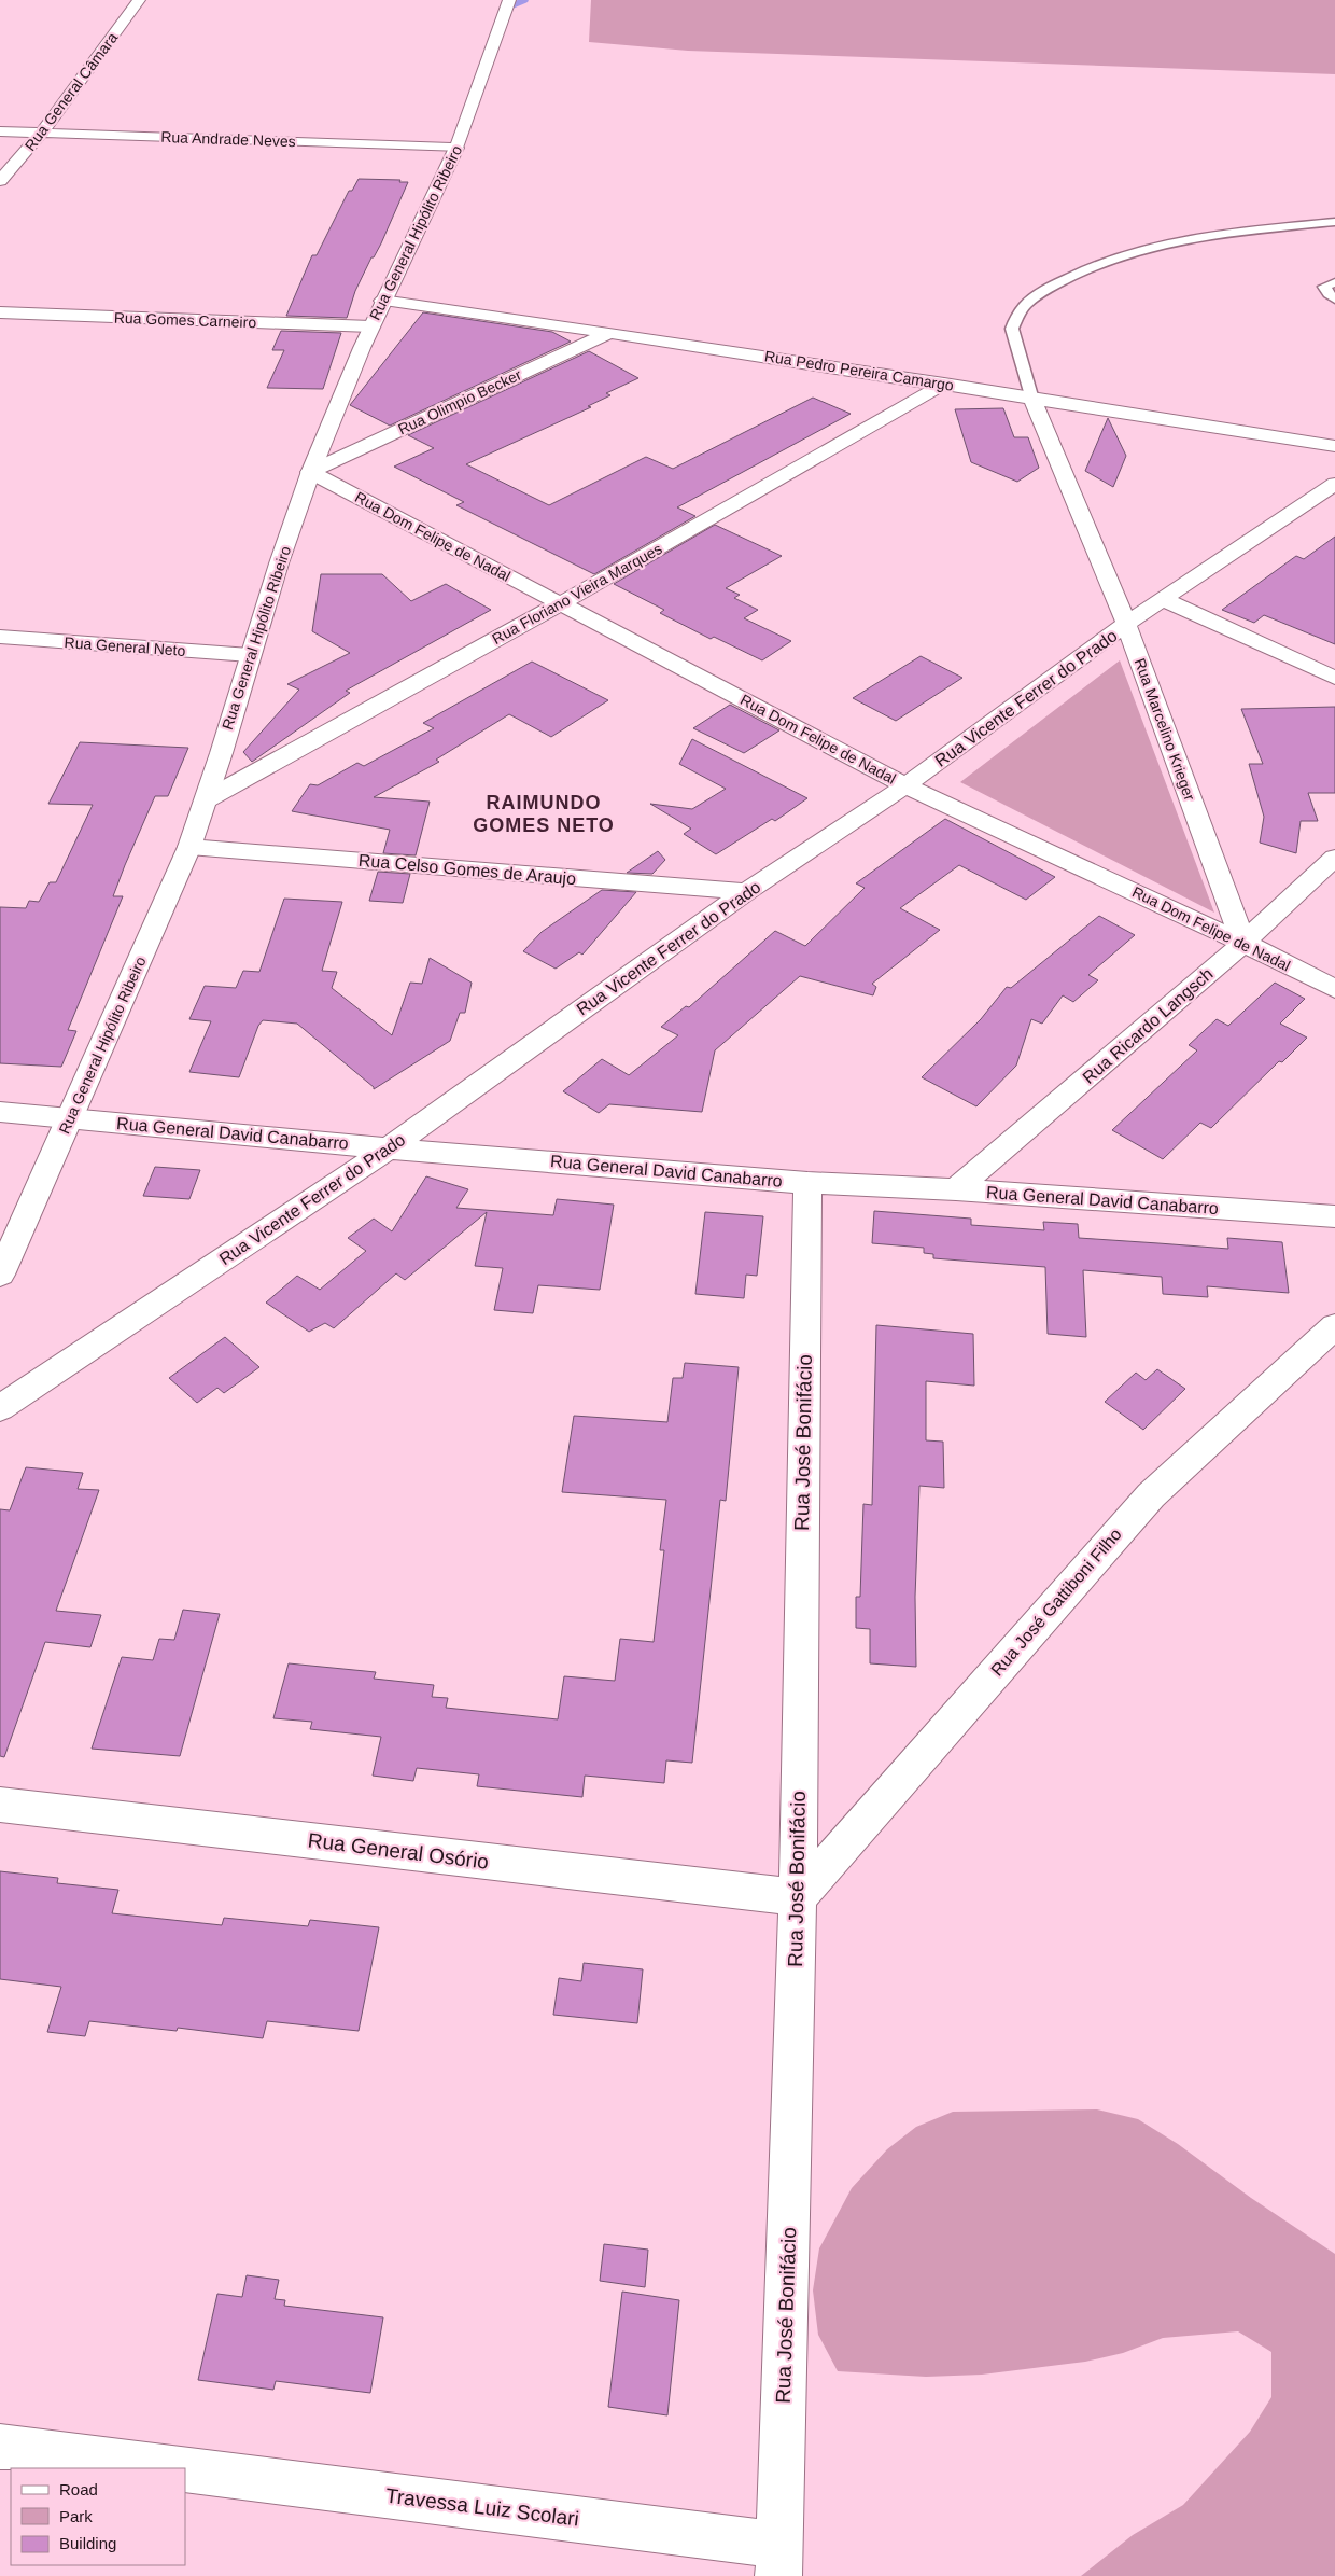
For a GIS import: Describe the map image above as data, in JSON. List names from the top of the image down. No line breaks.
{"streets":{"street":["Rua General Câmara","Rua Andrade Neves","Rua General Hipólito Ribeiro","Rua Gomes Carneiro","Rua Pedro Pereira Camargo","Rua Olimpio Becker","Rua Dom Felipe de Nadal","Rua Floriano Vieira Marques","Rua General Neto","Rua Vicente Ferrer do Prado","Rua Marcelino Krieger","Rua Celso Gomes de Araujo","Rua Ricardo Langsch","Rua General David Canabarro","Rua José Bonifácio","Rua José Gattiboni Filho","Rua General Osório","Travessa Luiz Scolari"]},"crossings":[["Rua General Câmara","Rua Andrade Neves"],["Rua Andrade Neves","Rua General Hipólito Ribeiro"],["Rua General Hipólito Ribeiro","Rua Gomes Carneiro"],["Rua General Hipólito Ribeiro","Rua Pedro Pereira Camargo"],["Rua General Hipólito Ribeiro","Rua Olimpio Becker"],["Rua General Hipólito Ribeiro","Rua Dom Felipe de Nadal"],["Rua General Hipólito Ribeiro","Rua Floriano Vieira Marques"],["Rua General Hipólito Ribeiro","Rua General Neto"],["Rua General Hipólito Ribeiro","Rua Celso Gomes de Araujo"],["Rua General Hipólito Ribeiro","Rua General David Canabarro"],["Rua Pedro Pereira Camargo","Rua Olimpio Becker"],["Rua Pedro Pereira Camargo","Rua Floriano Vieira Marques"],["Rua Pedro Pereira Camargo","Rua Marcelino Krieger"],["Rua Olimpio Becker","Rua Dom Felipe de Nadal"],["Rua Dom Felipe de Nadal","Rua Floriano Vieira Marques"],["Rua Dom Felipe de Nadal","Rua Vicente Ferrer do Prado"],["Rua Dom Felipe de Nadal","Rua Marcelino Krieger"],["Rua Dom Felipe de Nadal","Rua Ricardo Langsch"],["Rua Vicente Ferrer do Prado","Rua Marcelino Krieger"],["Rua Vicente Ferrer do Prado","Rua Celso Gomes de Araujo"],["Rua Vicente Ferrer do Prado","Rua General David Canabarro"],["Rua Marcelino Krieger","Rua Ricardo Langsch"],["Rua Ricardo Langsch","Rua General David Canabarro"],["Rua General David Canabarro","Rua José Bonifácio"],["Rua José Bonifácio","Rua José Gattiboni Filho"],["Rua José Bonifácio","Rua General Osório"],["Rua José Bonifácio","Travessa Luiz Scolari"],["Rua José Gattiboni Filho","Rua General Osório"]],"districts":["RAIMUNDO GOMES NETO"],"legend":["Road","Park","Building"]}
